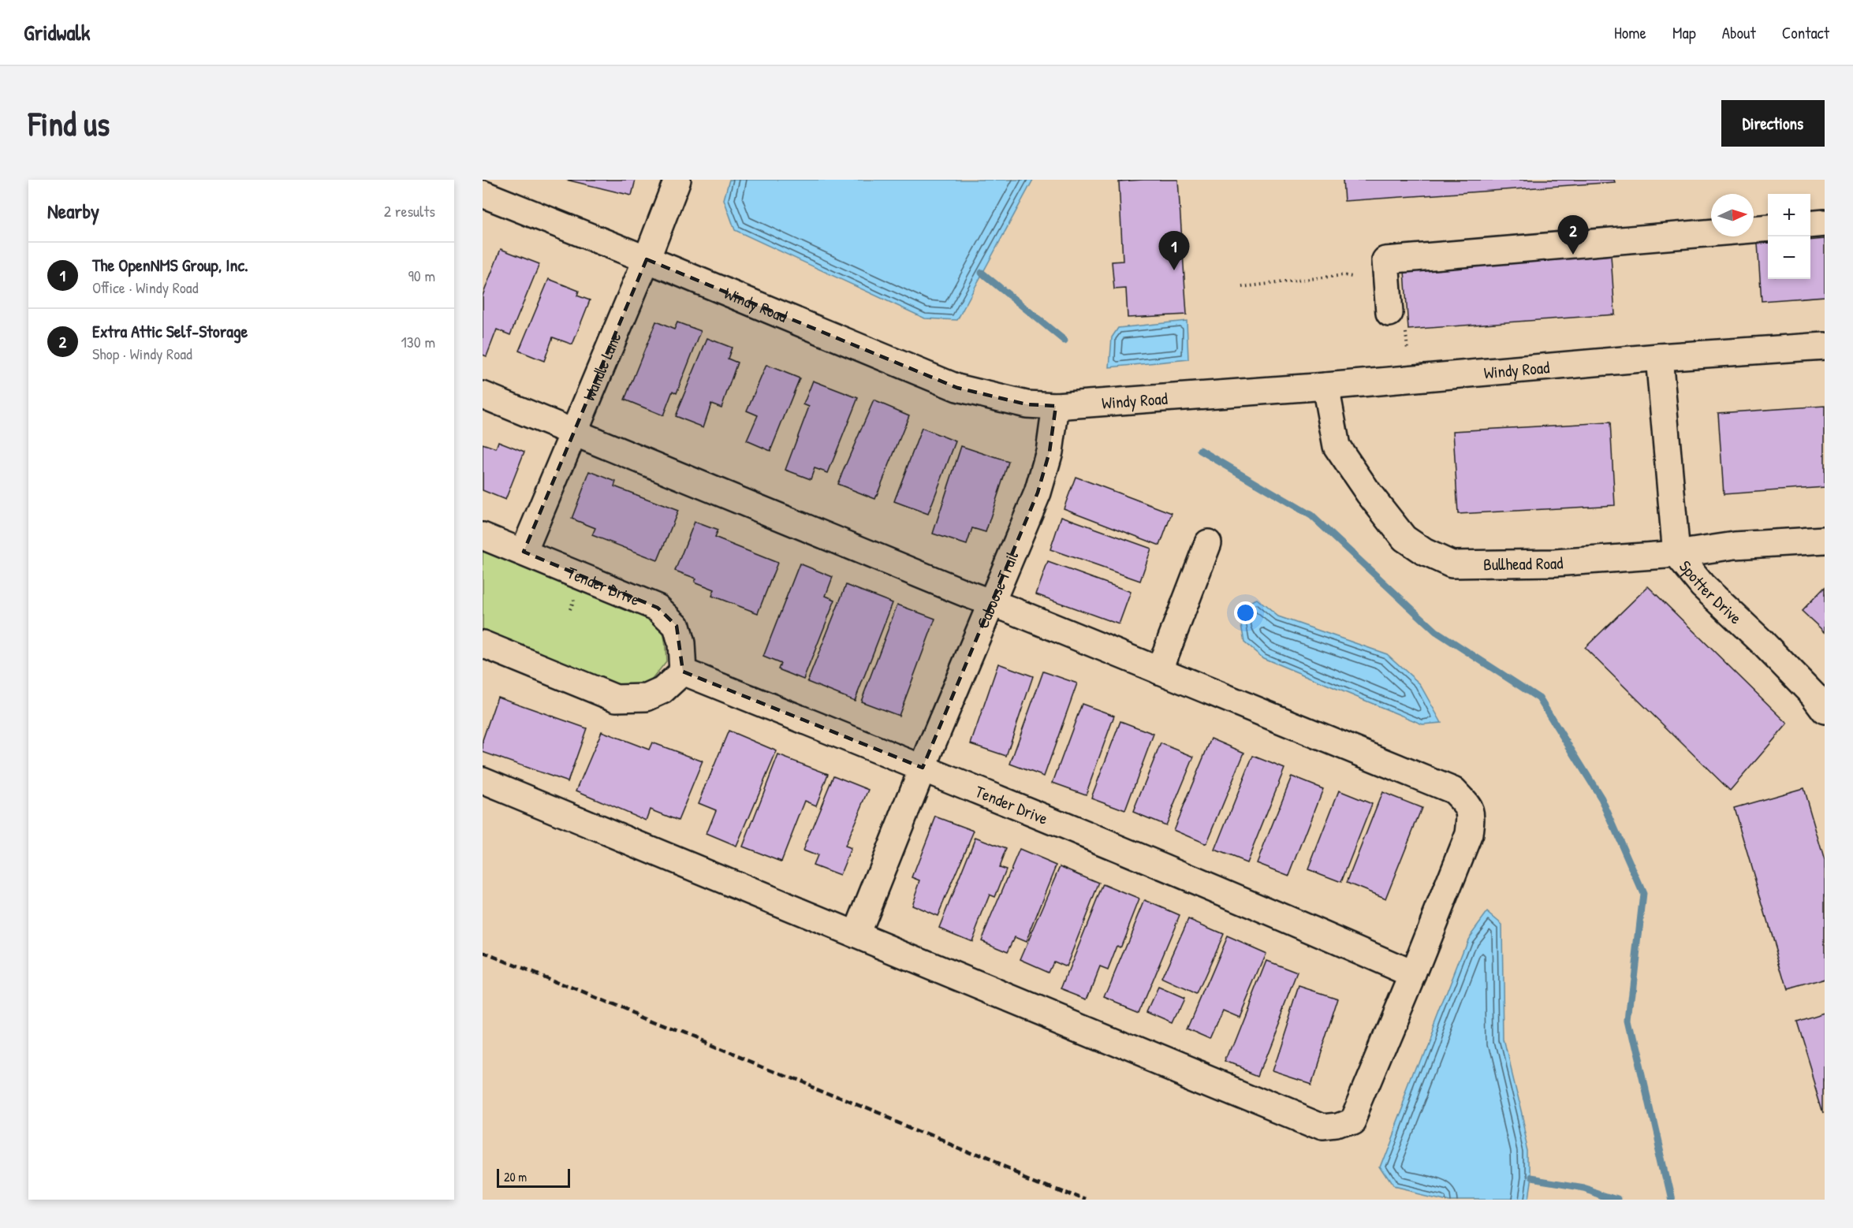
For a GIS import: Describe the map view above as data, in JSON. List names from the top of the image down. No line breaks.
{"streets":{"street":["Windy Road","Wandle Lane","Bullhead Road","Tender Drive","Caboose Trail","Spotter Drive"]},"crossings":[["Windy Road","Wandle Lane"],["Windy Road","Bullhead Road"],["Windy Road","Caboose Trail"],["Windy Road","Spotter Drive"],["Wandle Lane","Tender Drive"],["Bullhead Road","Spotter Drive"],["Tender Drive","Caboose Trail"]],"scale_bar":"20 m","north":"right","page":{"header":"Gridwalk","nav":["Home","Map","About","Contact"],"buttons":"Directions","title":"Find us","heading":["Nearby","2 results"],"map_buttons":["+","−"],"pins":["2","1"],"list":[{"mark":"1","name":"The OpenNMS Group, Inc.","note":"Office · Windy Road","value":"90 m"},{"mark":"2","name":"Extra Attic Self-Storage","note":"Shop · Windy Road","value":"130 m"}],"scale":"20 m"}}
